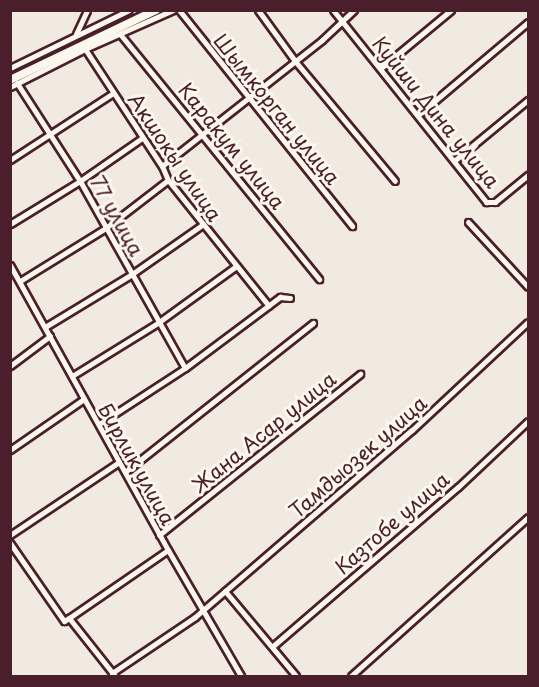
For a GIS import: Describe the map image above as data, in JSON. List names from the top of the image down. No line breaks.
{"streets":{"street":["Шымкорган улица","Куйши Дина улица","Каракум улица","Акшокы улица","77 улица","Жана Асар улица","Тамдыозек улица","Бирлик улица","Казтобе улица"]},"crossings":[["Жана Асар улица","Бирлик улица"],["Тамдыозек улица","Бирлик улица"]]}
